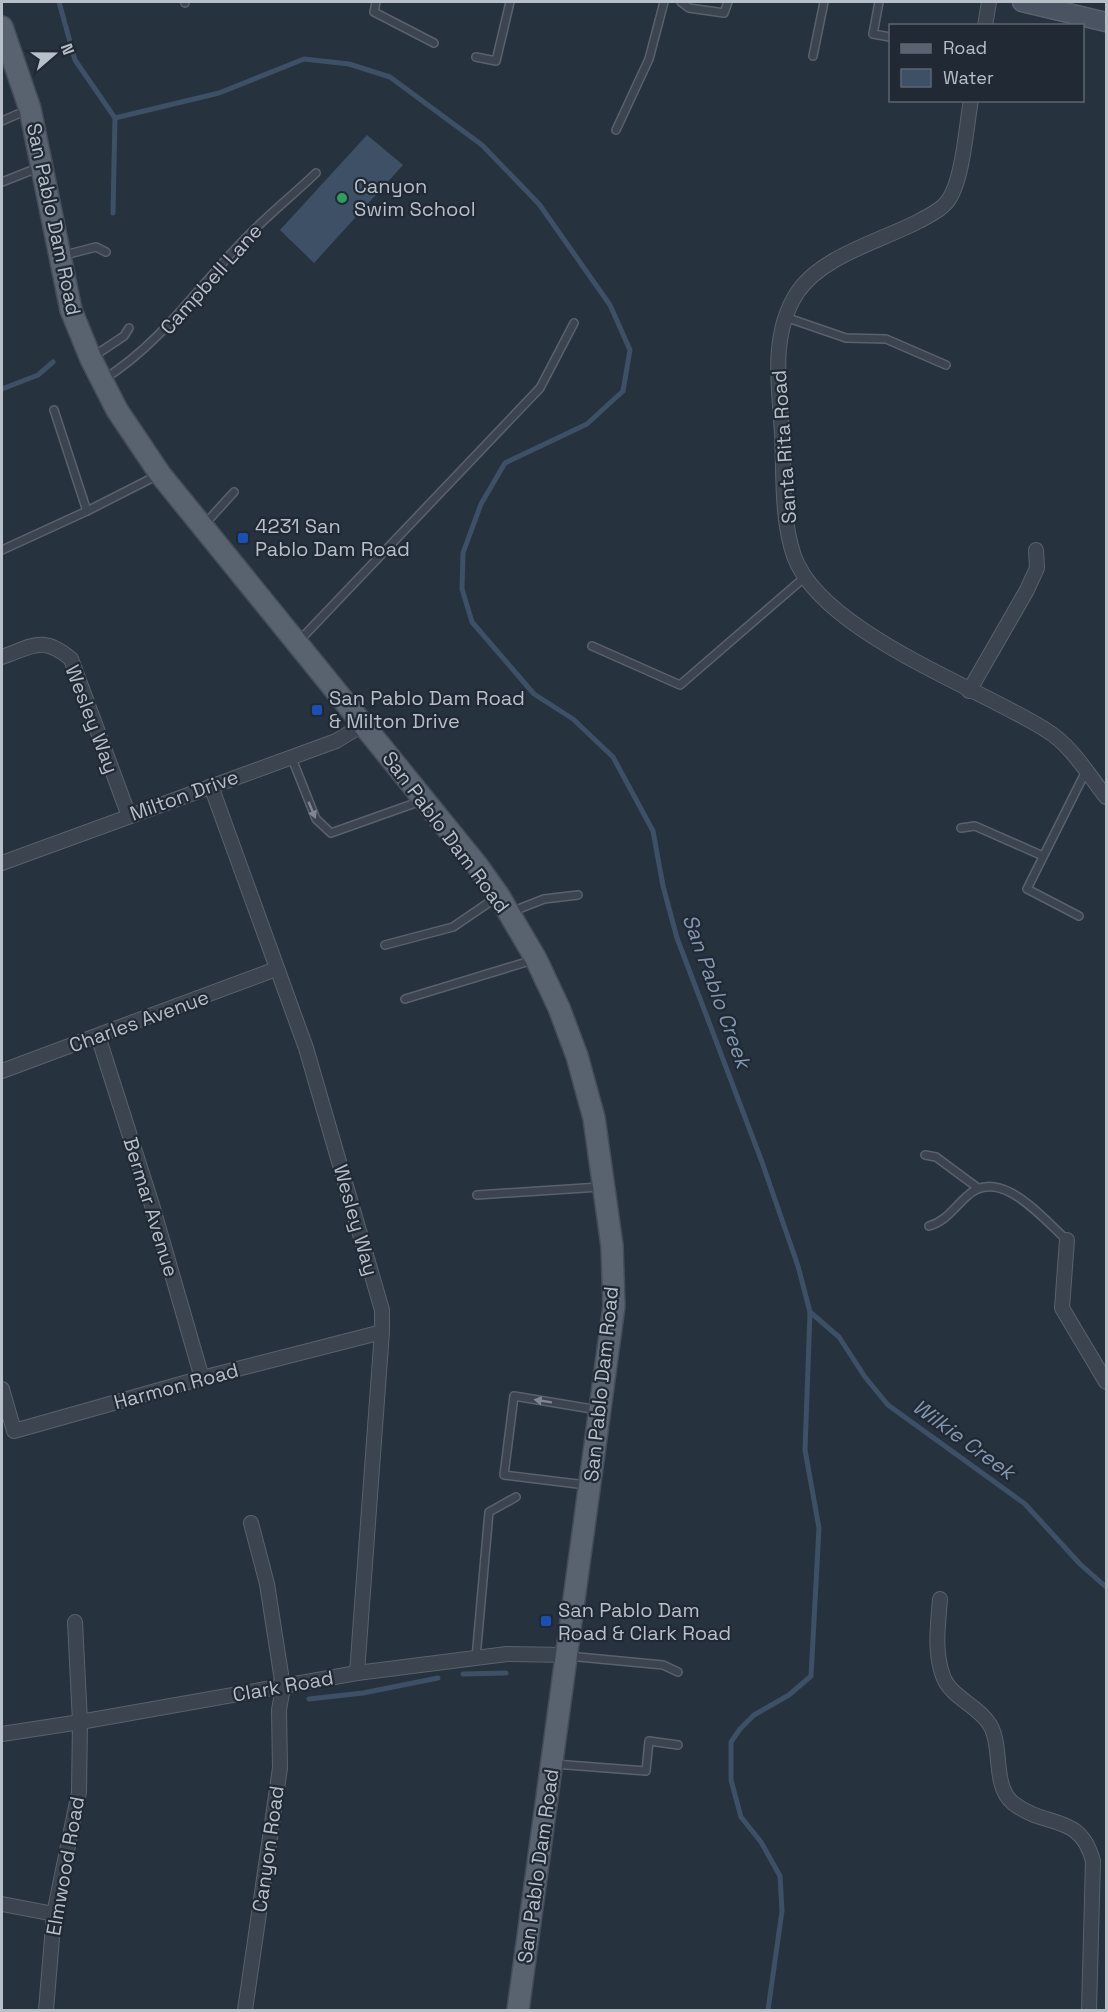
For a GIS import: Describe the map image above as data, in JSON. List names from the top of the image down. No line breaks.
{"streets":{"main road":["San Pablo Dam Road"],"street":["Santa Rita Road","Wesley Way","Milton Drive","Charles Avenue","Bermar Avenue","Harmon Road","Clark Road","Canyon Road","Elmwood Road"],"lane":["Campbell Lane"]},"crossings":[["San Pablo Dam Road","Campbell Lane"],["San Pablo Dam Road","Milton Drive"],["San Pablo Dam Road","Clark Road"],["Wesley Way","Milton Drive"],["Wesley Way","Charles Avenue"],["Wesley Way","Harmon Road"],["Wesley Way","Clark Road"],["Charles Avenue","Bermar Avenue"],["Bermar Avenue","Harmon Road"],["Clark Road","Canyon Road"],["Clark Road","Elmwood Road"]],"water":["San Pablo Creek","Wilkie Creek"],"places":{"other":["Canyon Swim School"],"transit":["4231 San Pablo Dam Road","San Pablo Dam Road & Milton Drive","San Pablo Dam Road & Clark Road"]},"legend":["Road","Water"],"north":"right"}
